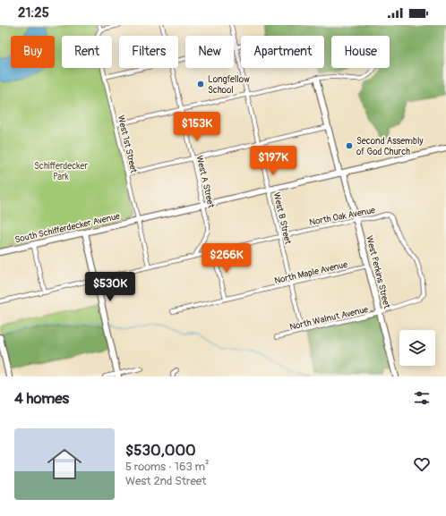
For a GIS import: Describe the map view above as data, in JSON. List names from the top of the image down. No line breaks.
{"streets":{"street":["West 1st Street","West A Street","North Oak Avenue","West B Street","South Schifferdecker Avenue","North Maple Avenue","West Perkins Street","North Walnut Avenue"]},"crossings":[["West 1st Street","North Oak Avenue"],["West 1st Street","South Schifferdecker Avenue"],["West A Street","North Oak Avenue"],["West A Street","South Schifferdecker Avenue"],["North Oak Avenue","West B Street"],["North Oak Avenue","West Perkins Street"],["North Oak Avenue","North Walnut Avenue"],["West B Street","South Schifferdecker Avenue"],["West B Street","North Maple Avenue"],["West B Street","North Walnut Avenue"],["South Schifferdecker Avenue","West Perkins Street"],["North Maple Avenue","West Perkins Street"],["West Perkins Street","North Walnut Avenue"]],"parks":["Schifferdecker Park"],"places":["Longfellow School","Second Assembly of God Church"],"page":{"status":"21:25","chip":["Buy","Rent","Filters","New","Apartment","House"],"price":["$153K","$197K","$266K","$530K"],"heading":"4 homes","list":[{"name":"$530,000","note":"5 rooms · 163 m² · West 2nd Street"}]}}
